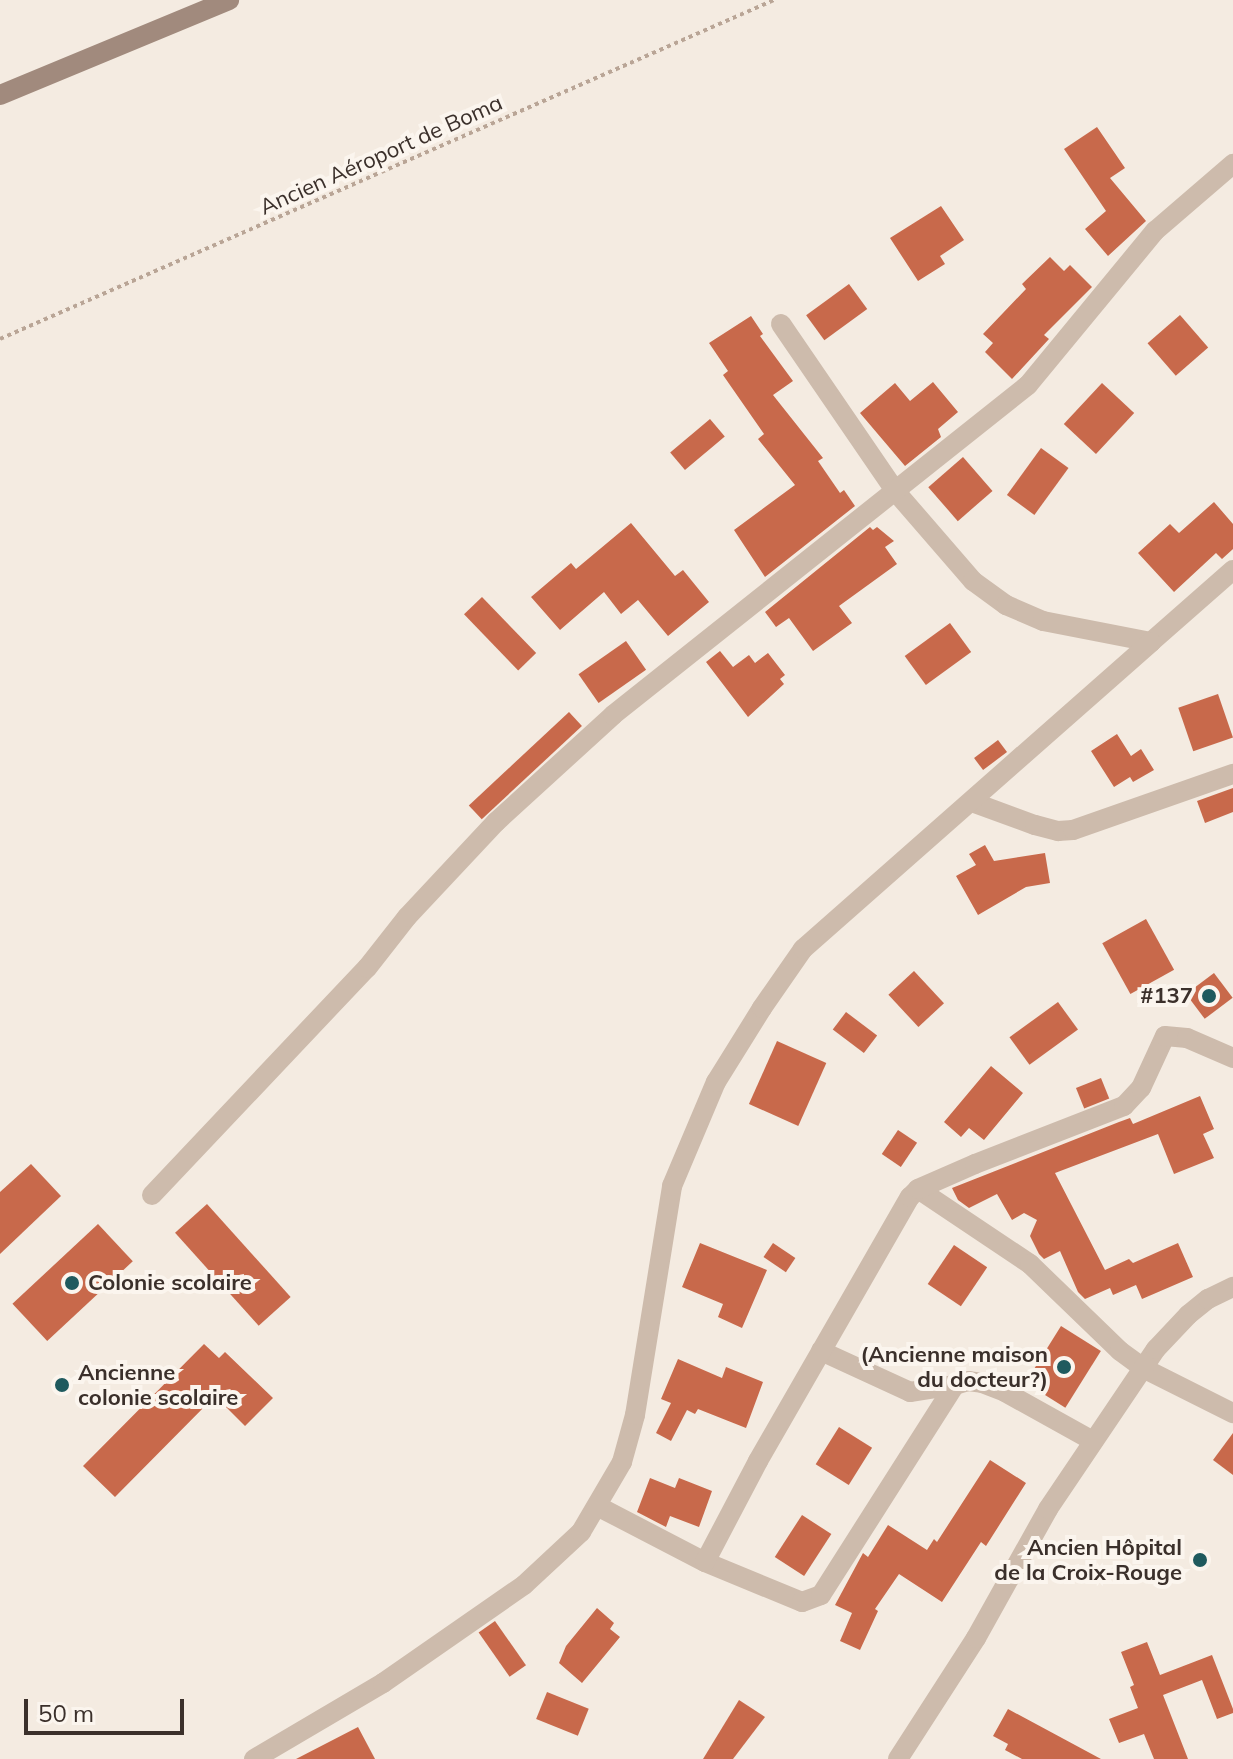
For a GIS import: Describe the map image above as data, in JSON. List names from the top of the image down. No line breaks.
{"streets":{"path":["Ancien Aéroport de Boma"]},"places":["#137","Colonie scolaire","(Ancienne maison du docteur?)","Ancienne colonie scolaire","Ancien Hôpital de la Croix-Rouge"],"scale_bar":"50 m"}
